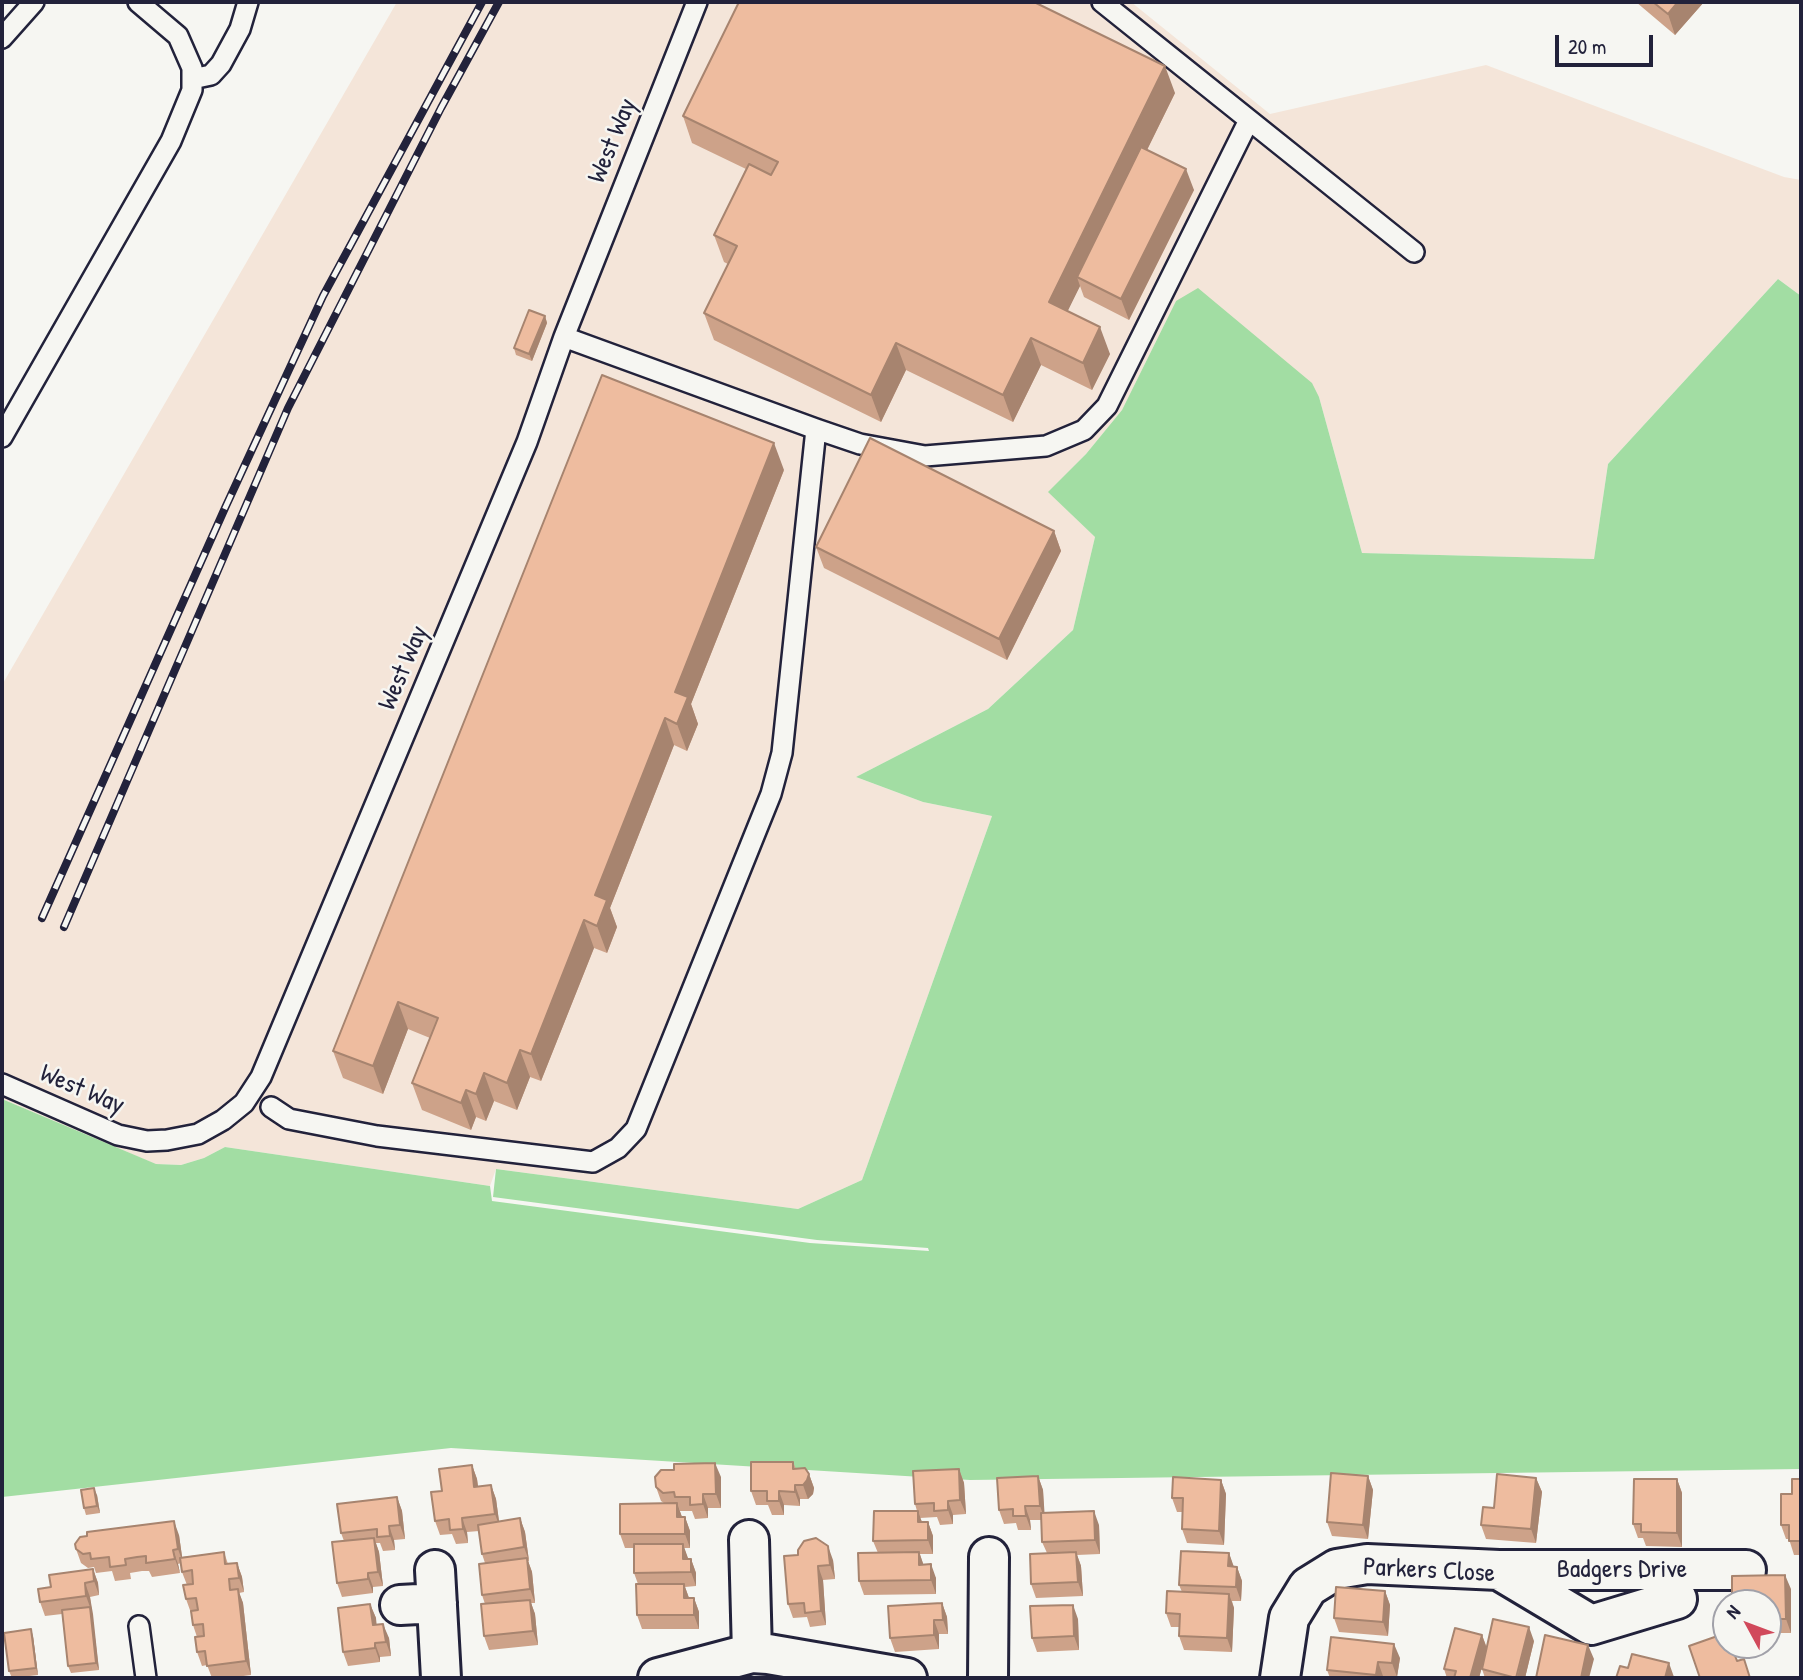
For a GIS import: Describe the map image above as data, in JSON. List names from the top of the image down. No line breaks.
{"streets":{"street":["Badgers Drive","Parkers Close"],"lane":["West Way"]},"crossings":[["Badgers Drive","Parkers Close"]],"scale_bar":"20 m","north":"top left"}
